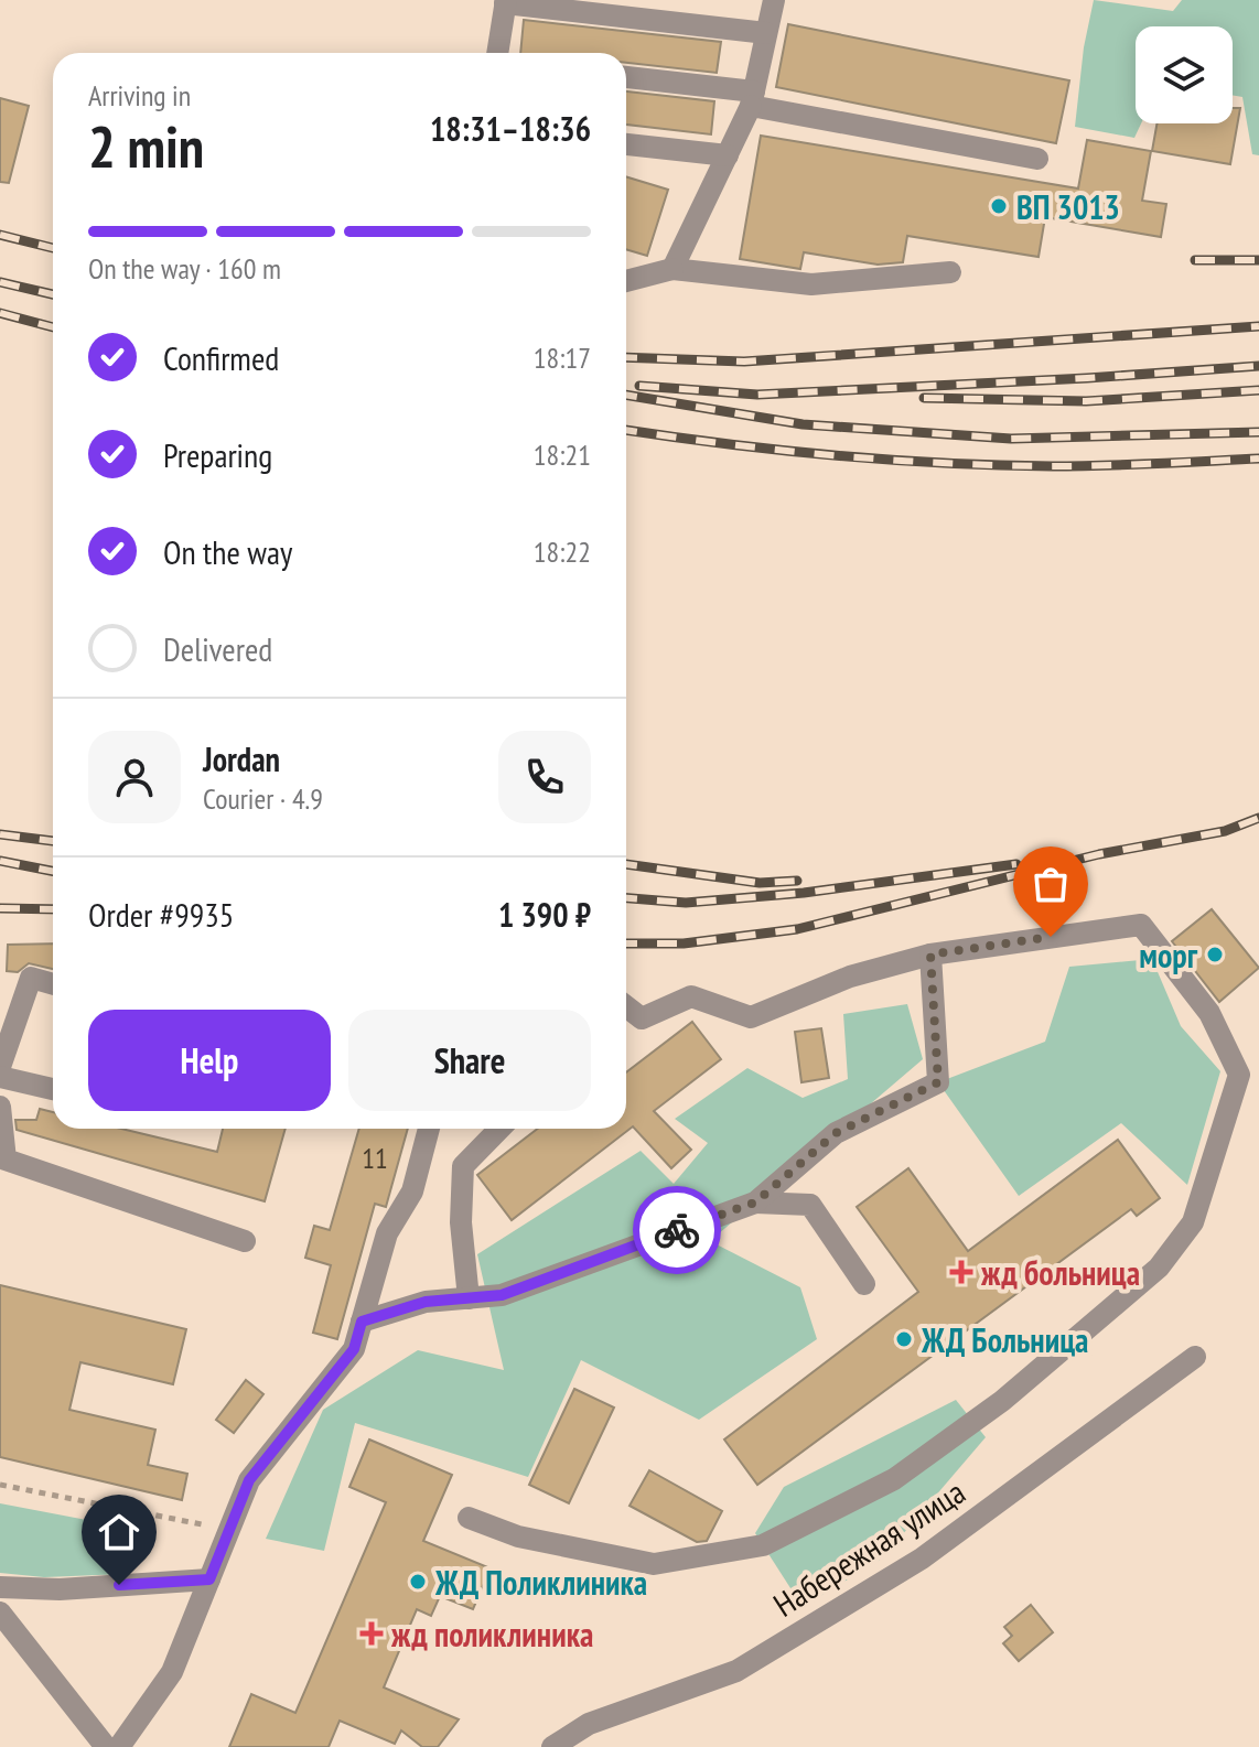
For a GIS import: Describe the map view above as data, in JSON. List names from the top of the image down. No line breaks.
{"streets":{"street":["Набережная улица"]},"places":{"other":["ВП 3013","морг","ЖД Больница","ЖД Поликлиника"],"health":["жд больница","жд поликлиника"]},"house_numbers":["11"],"page":{"heading":["2 min","Arriving in","18:31–18:36"],"panel":["Jordan","Courier · 4.9","Order #9935","1 390 ₽"],"bar":"On the way · 160 m","list":[["Confirmed","18:17"],["Preparing","18:21"],["On the way","18:22"],"Delivered"],"buttons":["Help","Share"]}}
